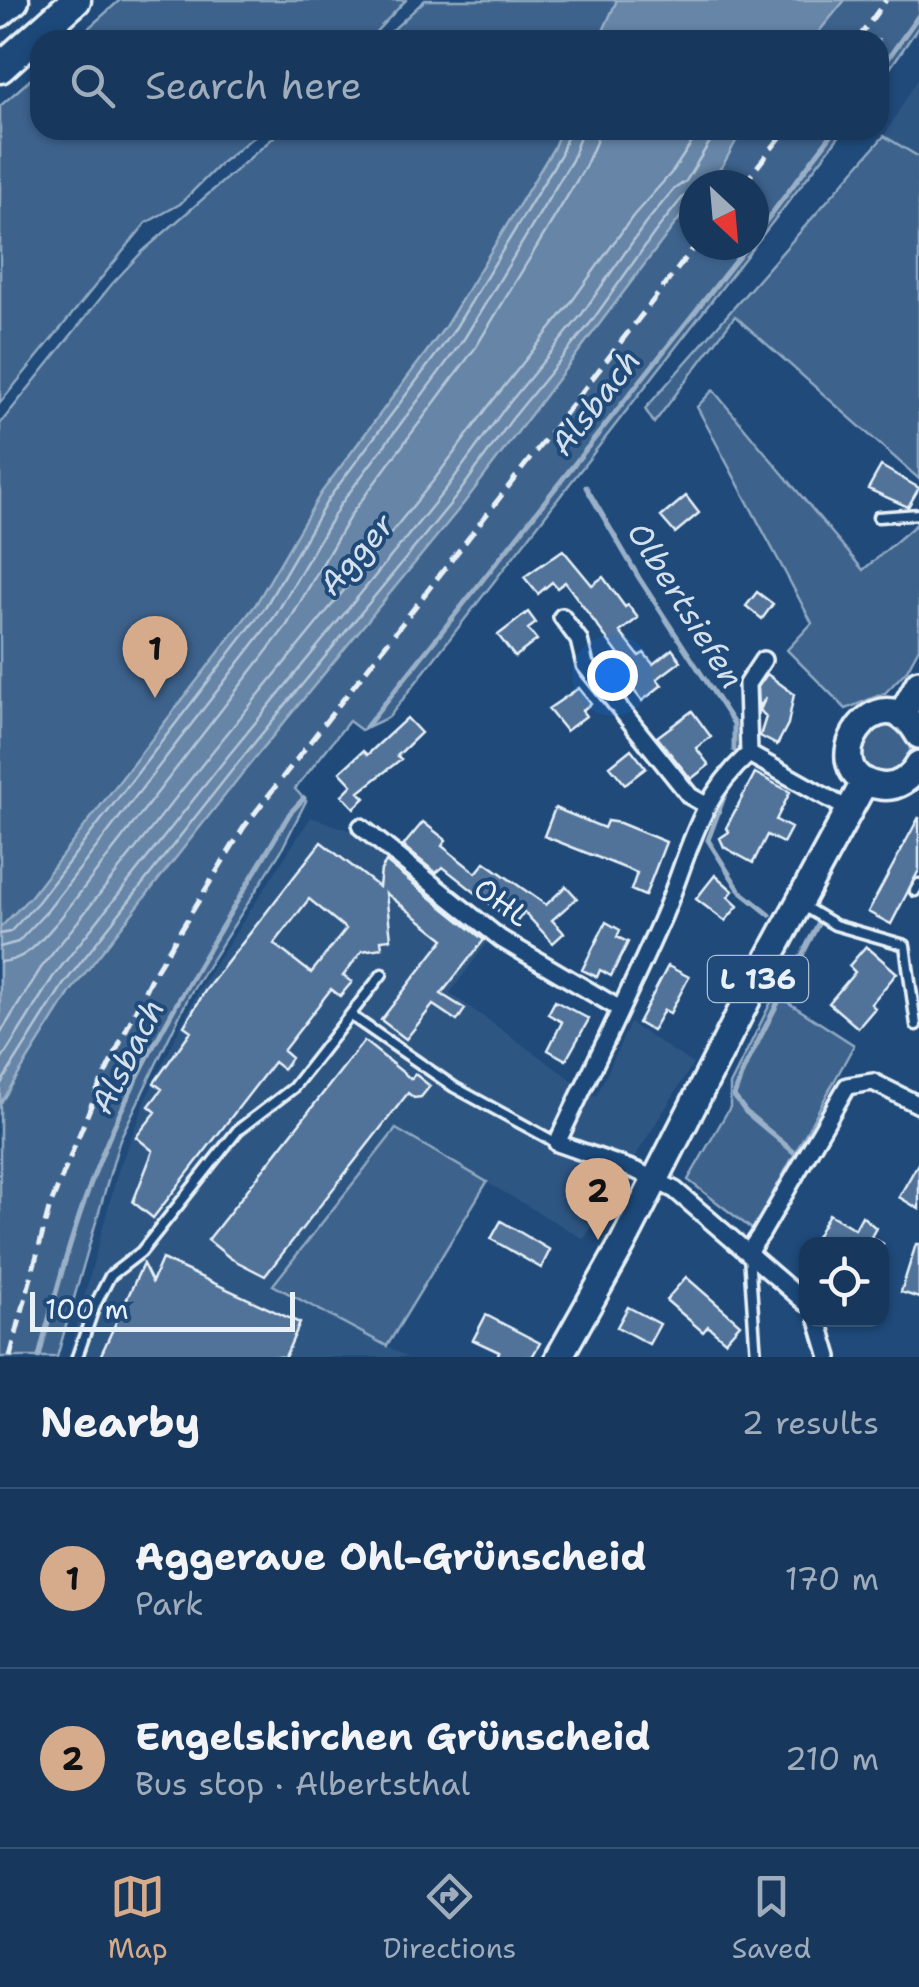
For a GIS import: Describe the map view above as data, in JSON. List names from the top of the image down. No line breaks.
{"streets":{"main road":["L 136"],"street":["OHL"]},"water":["Alsbach","Agger","Olbertsiefen"],"scale_bar":"100 m","north":"bottom right","page":{"search":"Search here","pins":["1","2"],"scale":"100 m","heading":["Nearby","2 results"],"list":[{"mark":"1","name":"Aggeraue Ohl-Grünscheid","note":"Park","value":"170 m"},{"mark":"2","name":"Engelskirchen Grünscheid","note":"Bus stop · Albertsthal","value":"210 m"}],"nav":["Map","Directions","Saved"]}}
